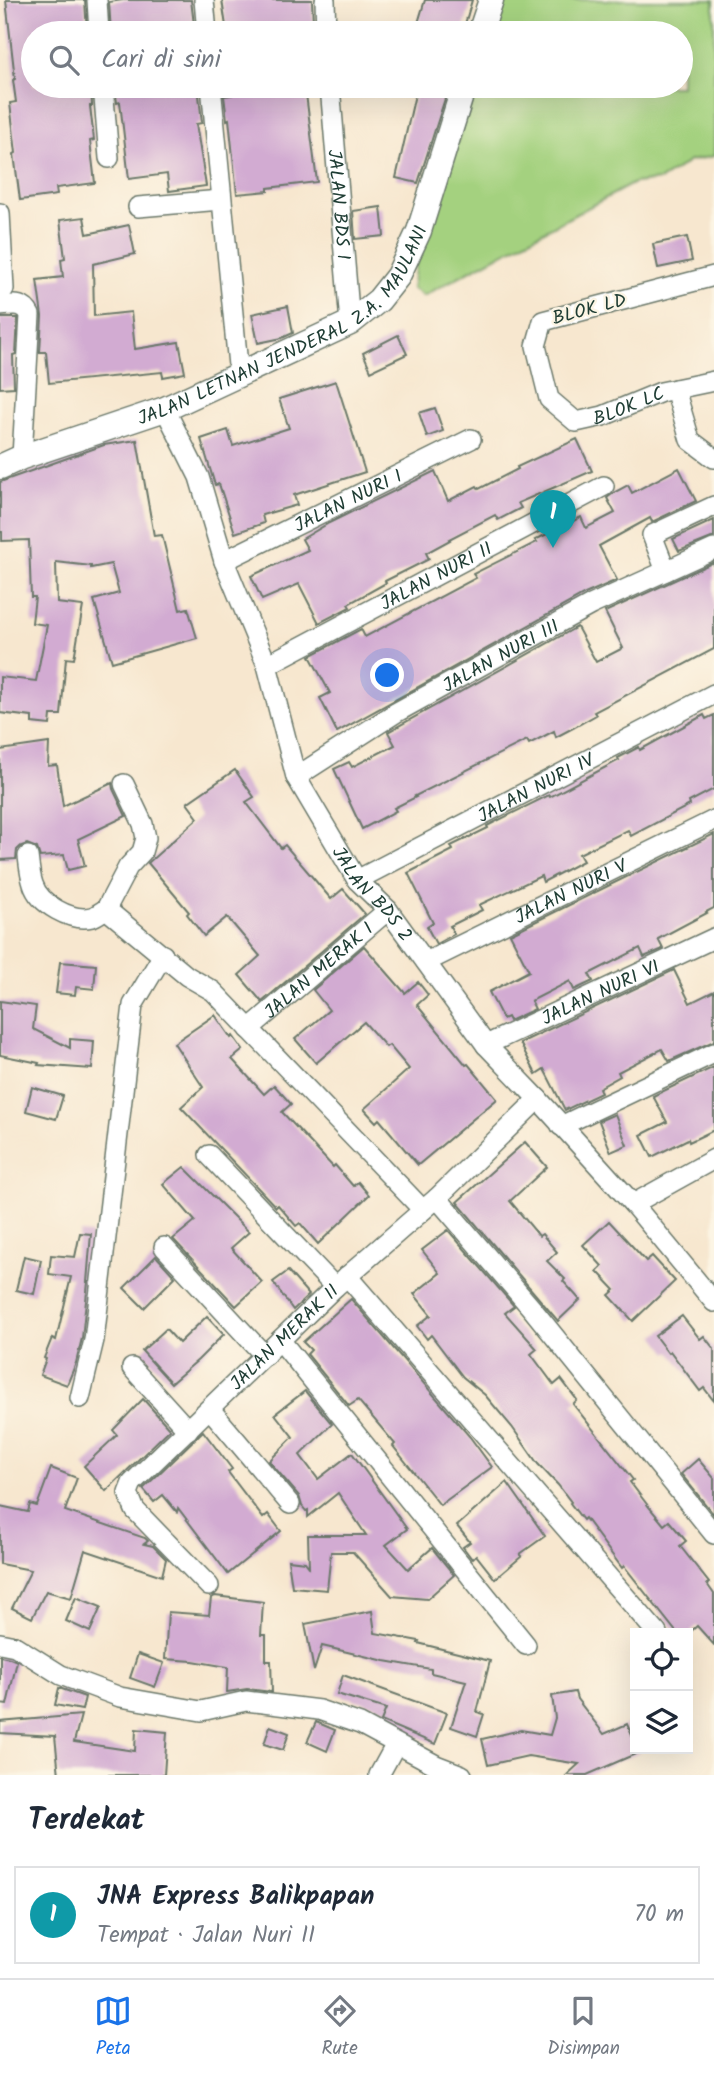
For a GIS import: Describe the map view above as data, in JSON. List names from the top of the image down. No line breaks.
{"streets":{"street":["JALAN BDS I","BLOK LD","JALAN LETNAN JENDERAL Z.A. MAULANI","BLOK LC","JALAN NURI I","JALAN NURI II","JALAN NURI III","JALAN NURI IV","JALAN NURI V","JALAN BDS 2","JALAN MERAK I","JALAN NURI VI","JALAN MERAK II"]},"crossings":[["JALAN BDS I","JALAN LETNAN JENDERAL Z.A. MAULANI"],["BLOK LD","BLOK LC"],["JALAN LETNAN JENDERAL Z.A. MAULANI","JALAN BDS 2"],["JALAN NURI I","JALAN BDS 2"],["JALAN NURI II","JALAN BDS 2"],["JALAN NURI III","JALAN BDS 2"],["JALAN NURI IV","JALAN BDS 2"],["JALAN NURI V","JALAN BDS 2"],["JALAN BDS 2","JALAN MERAK I"],["JALAN BDS 2","JALAN NURI VI"],["JALAN BDS 2","JALAN MERAK II"]],"page":{"search":"Cari di sini","pins":"1","heading":"Terdekat","list":[{"mark":"1","name":"JNA Express Balikpapan","note":"Tempat · Jalan Nuri II","value":"70 m"}],"nav":["Peta","Rute","Disimpan"]}}
